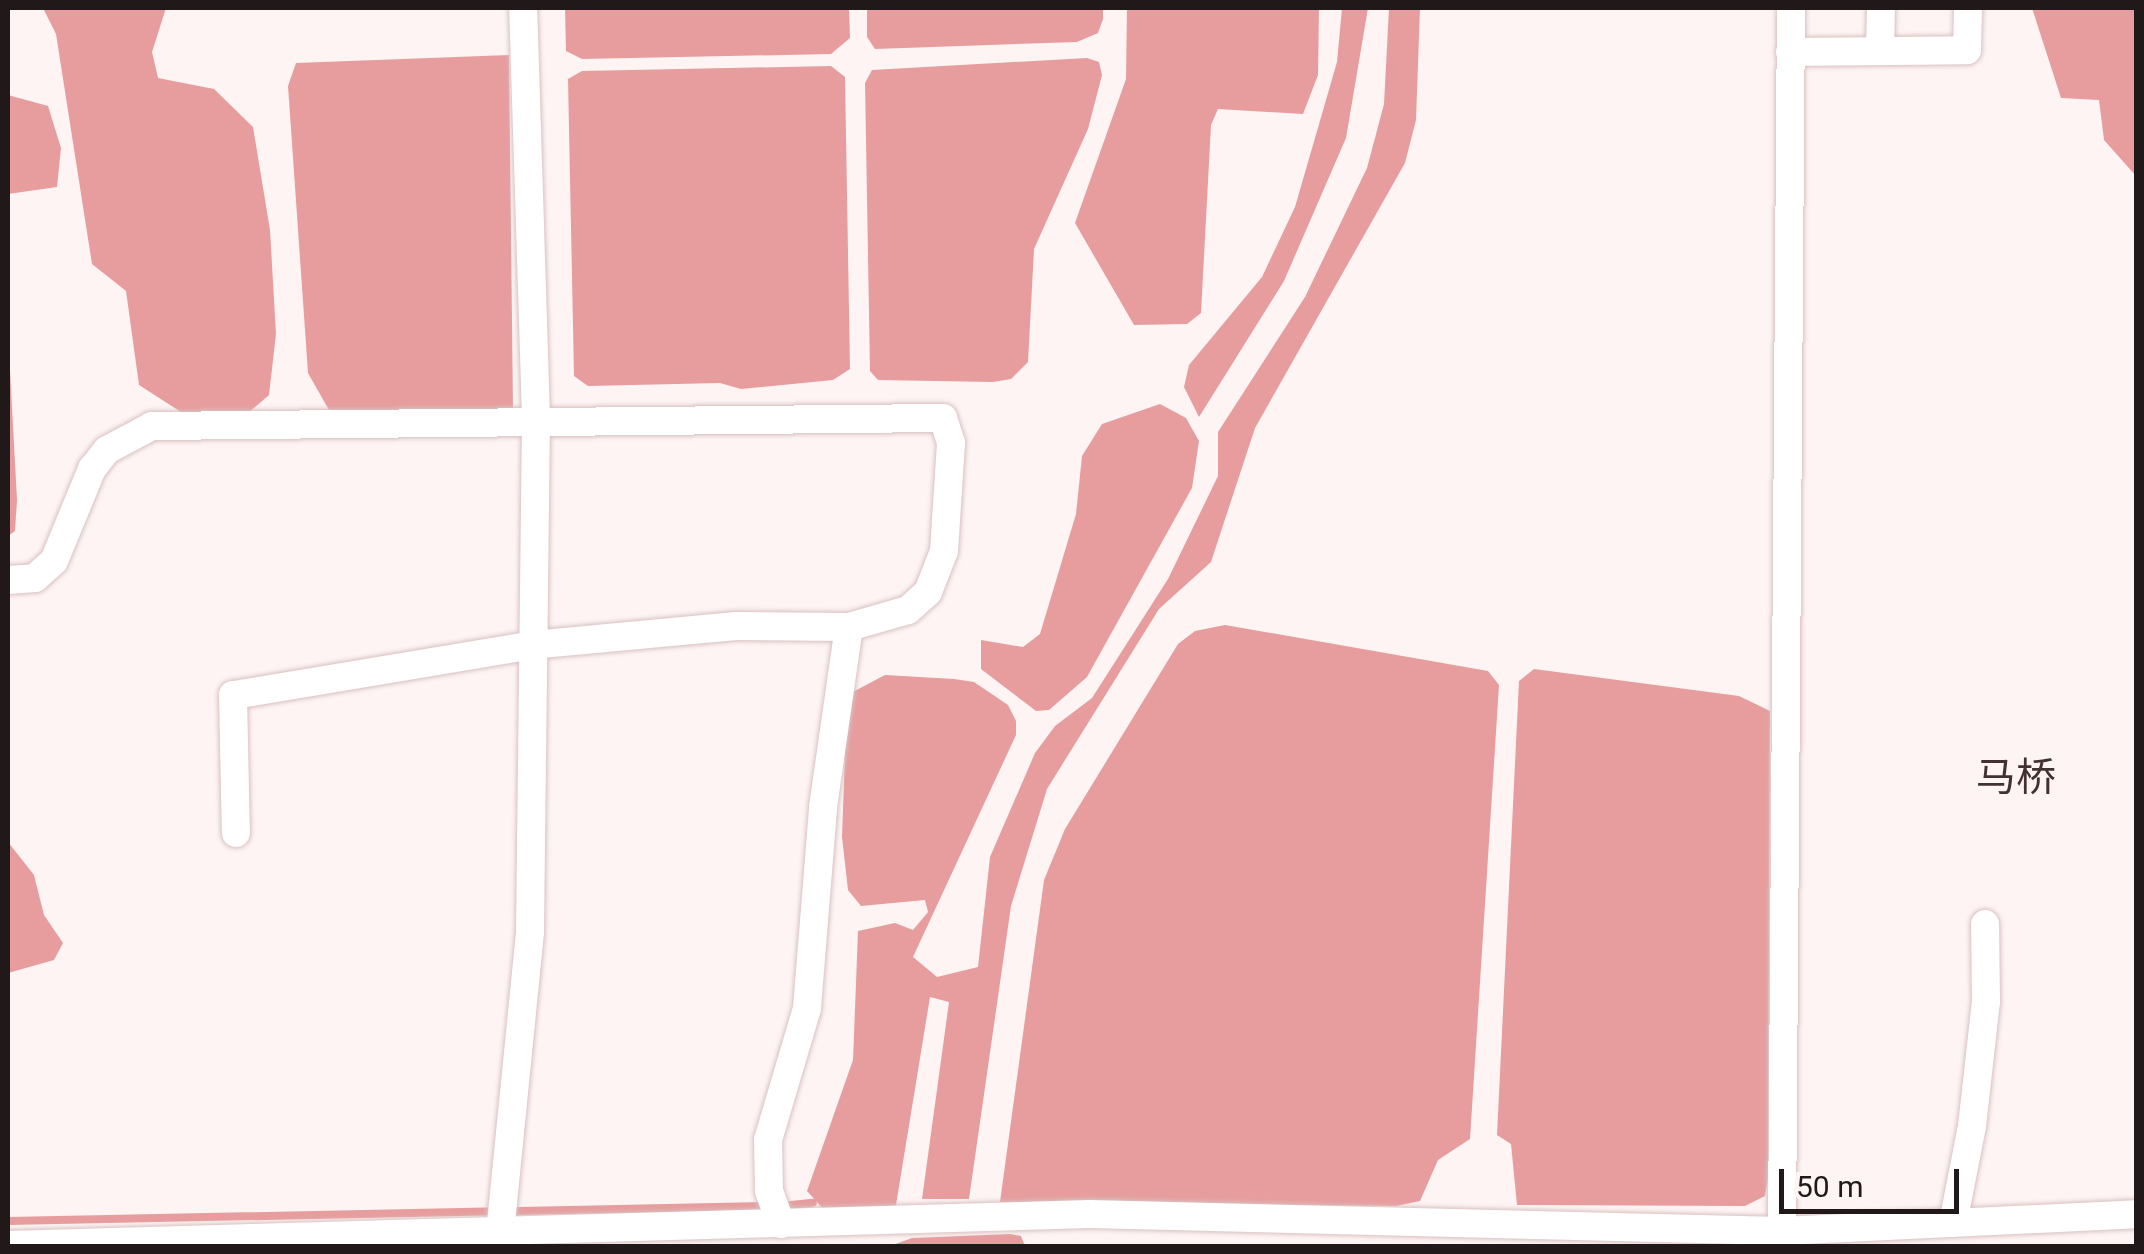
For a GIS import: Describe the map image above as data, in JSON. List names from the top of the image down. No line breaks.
{"districts":["马桥"],"scale_bar":"50 m"}
